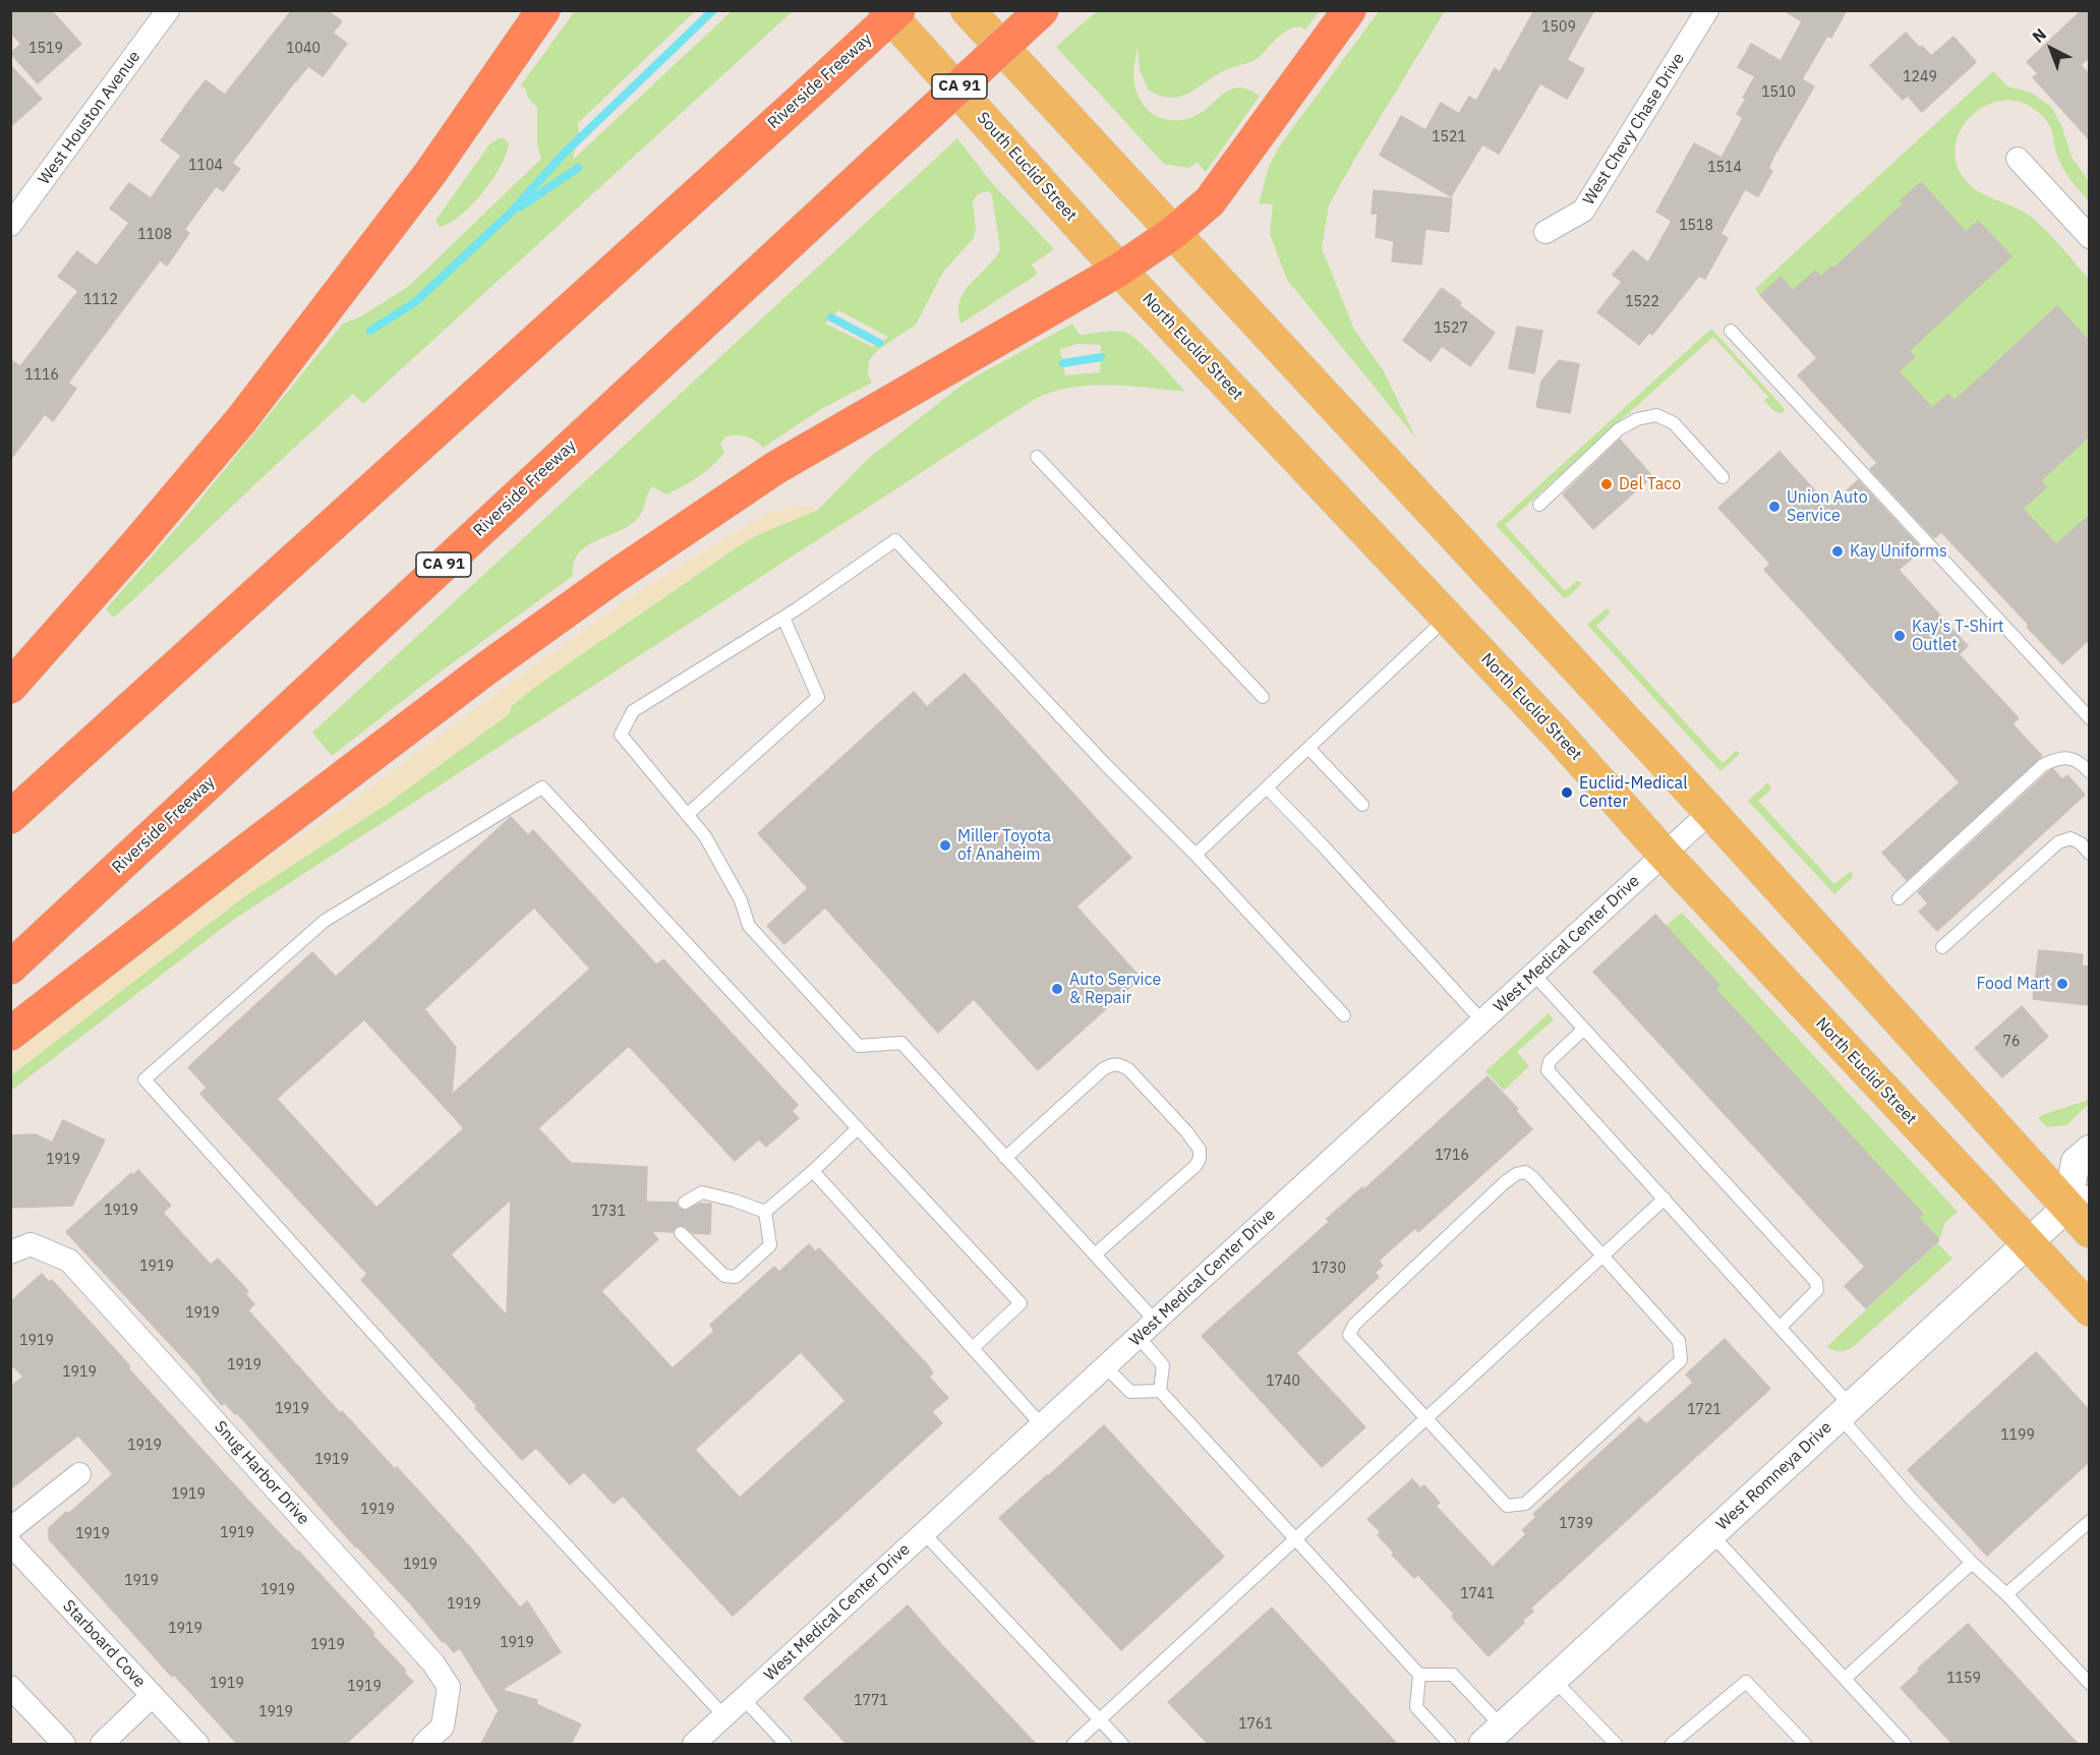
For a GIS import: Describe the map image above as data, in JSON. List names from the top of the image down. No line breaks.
{"streets":{"highway":["Riverside Freeway","CA 91"],"main road":["South Euclid Street","North Euclid Street"],"street":["West Houston Avenue","West Chevy Chase Drive","West Medical Center Drive","Snug Harbor Drive","West Romneya Drive","Starboard Cove"]},"crossings":[["South Euclid Street","North Euclid Street"],["North Euclid Street","West Medical Center Drive"],["North Euclid Street","West Romneya Drive"]],"places":["Del Taco","Union Auto Service","Kay Uniforms","Kay's T-Shirt Outlet","Euclid-Medical Center","Miller Toyota of Anaheim","Food Mart","Auto Service & Repair"],"house_numbers":["1509","1519","1040","1249","1510","1521","1104","1514","1518","1108","1112","1522","1527","1116","76","1716","1919","1919","1731","1919","1730","1919","1919","1919","1919","1740","1919","1721","1199","1919","1919","1919","1919","1739","1919","1919","1919","1919","1919","1741","1919","1919","1919","1919","1159","1919","1919","1771","1919","1761"],"north":"top left"}
